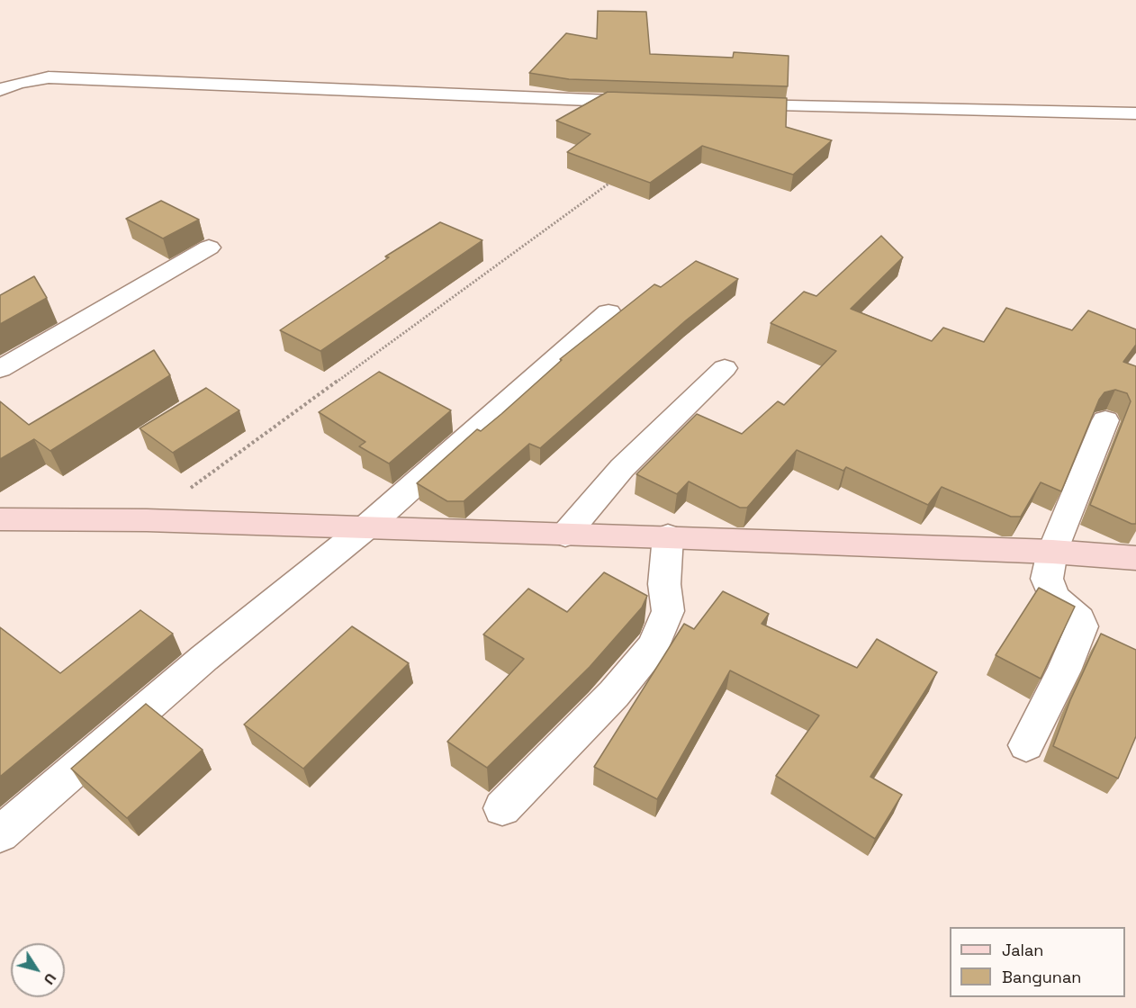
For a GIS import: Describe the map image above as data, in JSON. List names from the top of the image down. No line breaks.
{"legend":["Jalan","Bangunan"],"north":"bottom right"}
